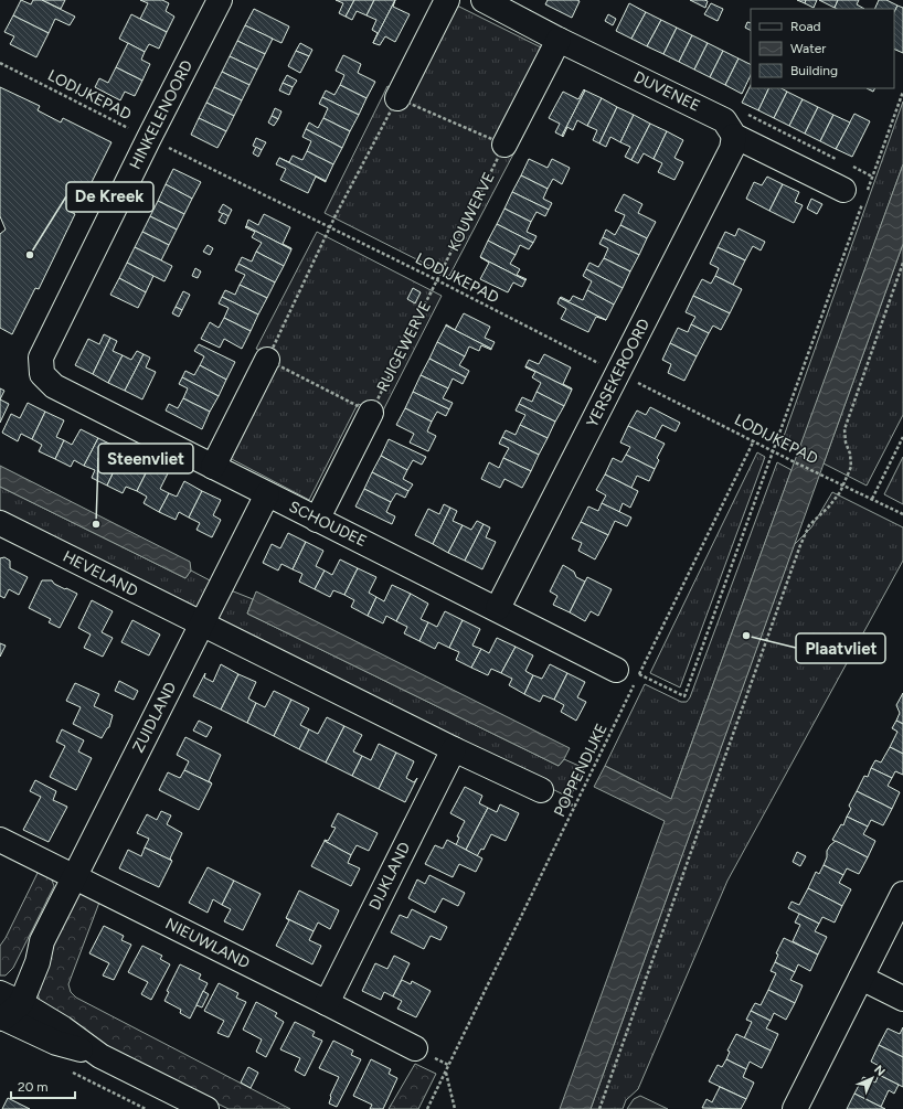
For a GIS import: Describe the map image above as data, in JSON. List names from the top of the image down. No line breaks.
{"streets":{"street":["DUVENEE","HINKELENOORD","YERSEKEROORD","SCHOUDEE","HEVELAND","ZUIDLAND","DIJKLAND","NIEUWLAND"],"path":["LODIJKEPAD","KOUWERVE","RUIGEWERVE","POPPENDIJKE"]},"crossings":[["DUVENEE","YERSEKEROORD"],["LODIJKEPAD","HINKELENOORD"],["LODIJKEPAD","KOUWERVE"],["LODIJKEPAD","RUIGEWERVE"],["LODIJKEPAD","YERSEKEROORD"],["LODIJKEPAD","POPPENDIJKE"],["HINKELENOORD","SCHOUDEE"],["KOUWERVE","RUIGEWERVE"],["YERSEKEROORD","SCHOUDEE"],["SCHOUDEE","ZUIDLAND"],["HEVELAND","ZUIDLAND"],["ZUIDLAND","NIEUWLAND"],["DIJKLAND","NIEUWLAND"]],"places":["De Kreek","Steenvliet","Plaatvliet"],"legend":["Road","Water","Building"],"scale_bar":"20 m","north":"top right"}
